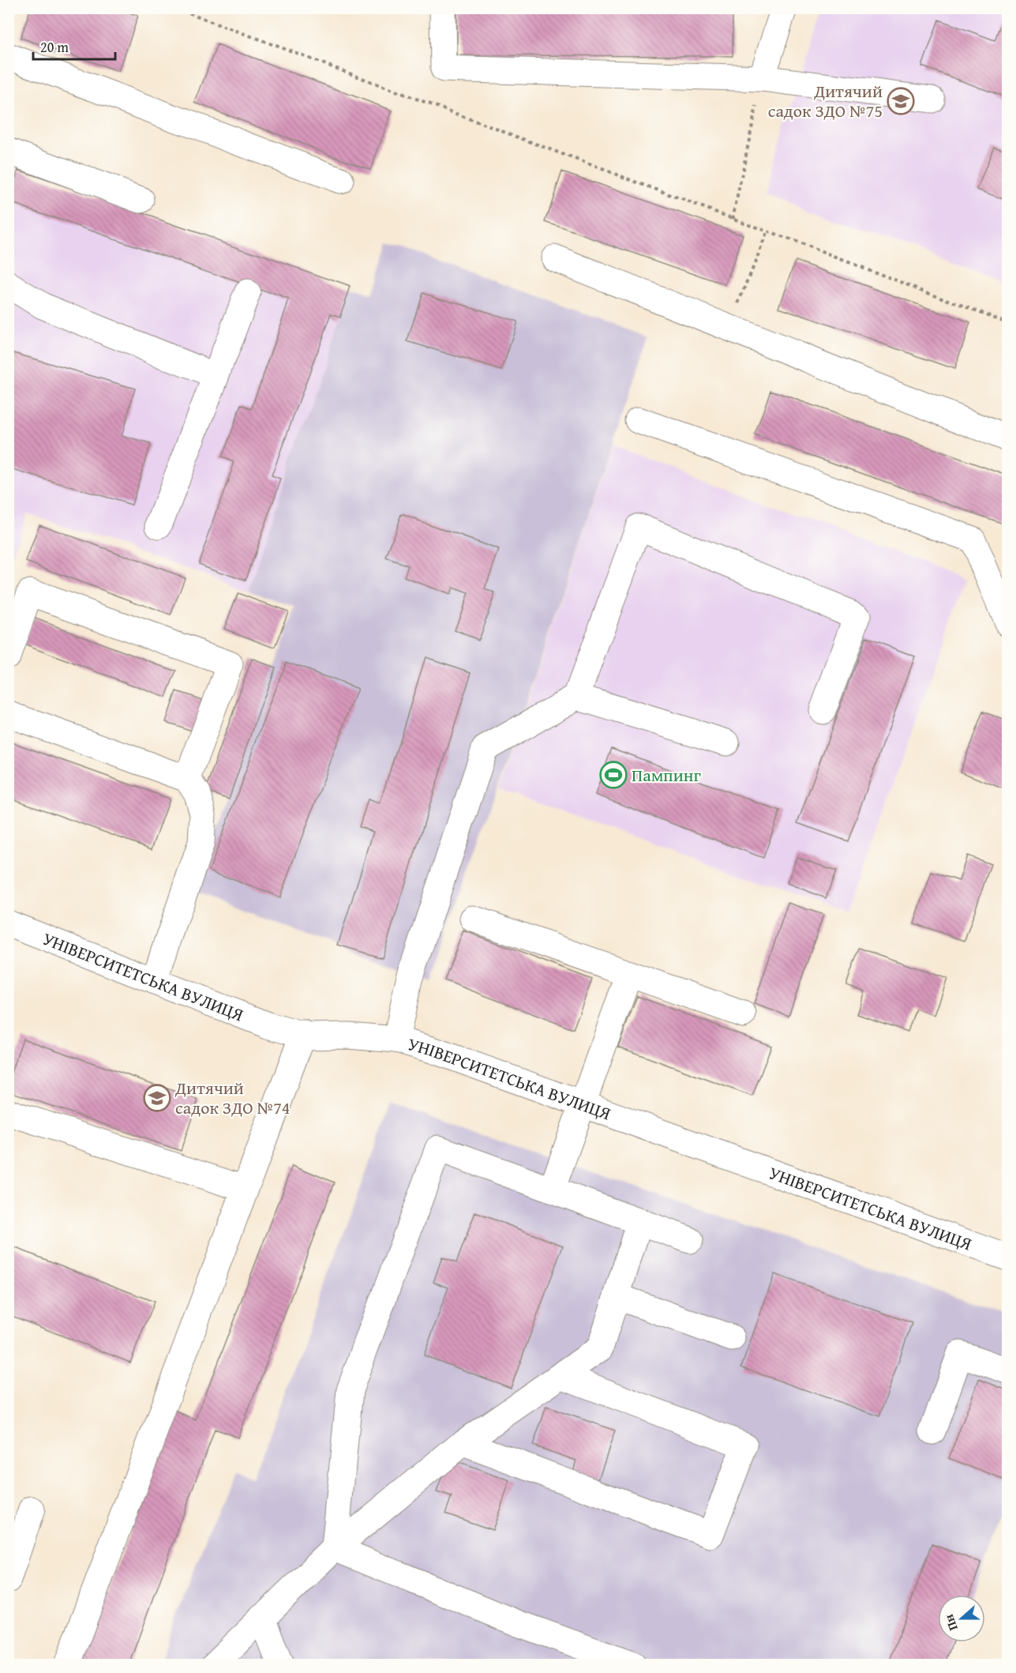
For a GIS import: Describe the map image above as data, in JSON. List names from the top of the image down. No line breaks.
{"streets":{"street":["УНІВЕРСИТЕТСЬКА ВУЛИЦЯ"]},"places":{"school or university":["Дитячий садок ЗДО №75","Дитячий садок ЗДО №74"],"sports":["Пампинг"]},"scale_bar":"20 m","north":"left"}
